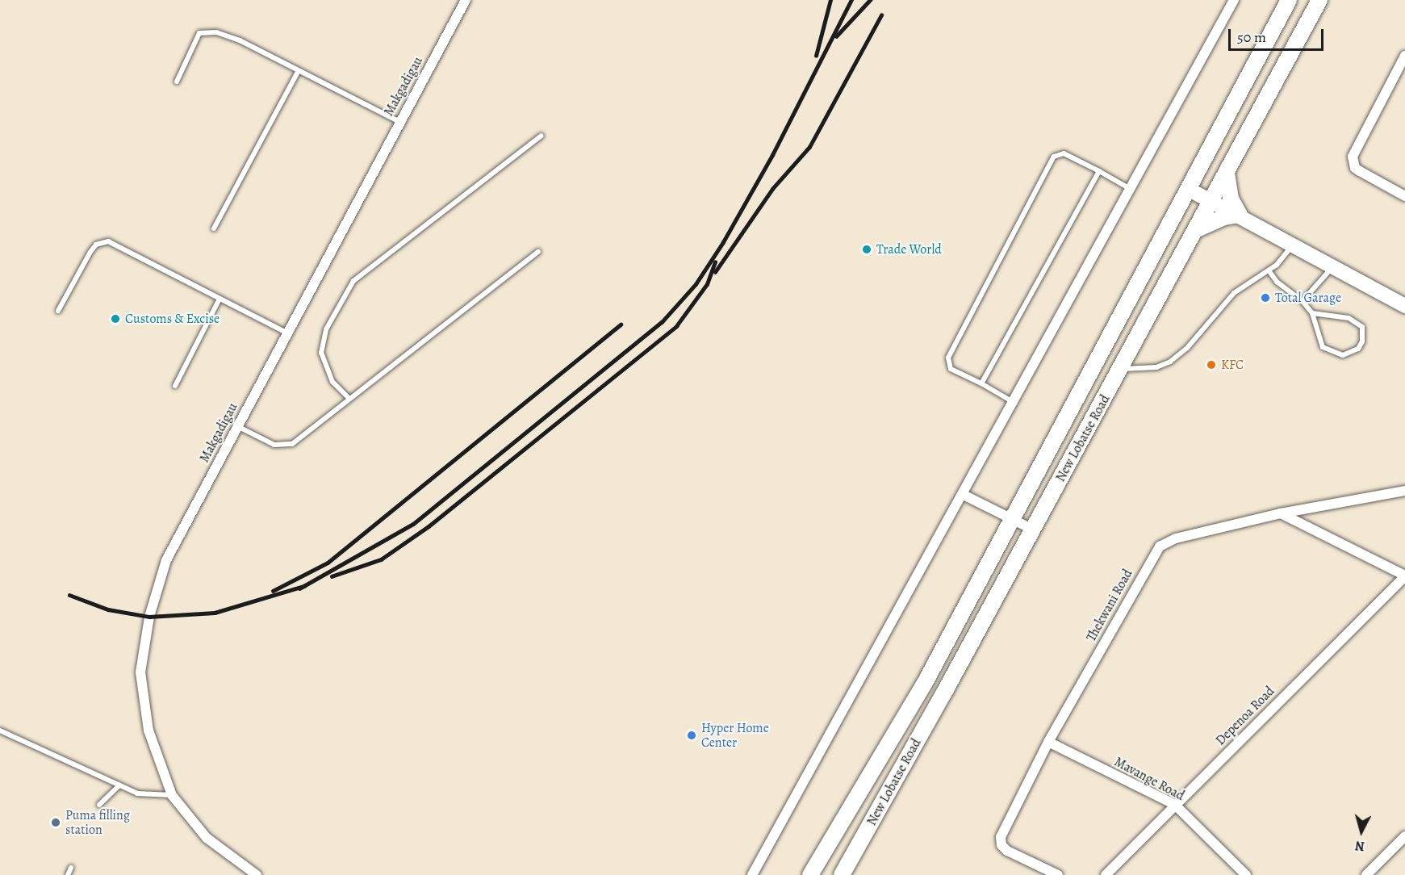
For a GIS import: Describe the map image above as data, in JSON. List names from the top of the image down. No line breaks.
{"streets":{"main road":["New Lobatse Road"],"street":["Makgadigau","Thekwani Road","Depenoa Road","Mavange Road"]},"crossings":[["Thekwani Road","Mavange Road"],["Depenoa Road","Mavange Road"]],"places":["Trade World","Total Garage","Customs & Excise","KFC","Hyper Home Center","Puma filling station"],"scale_bar":"50 m","north":"bottom"}
